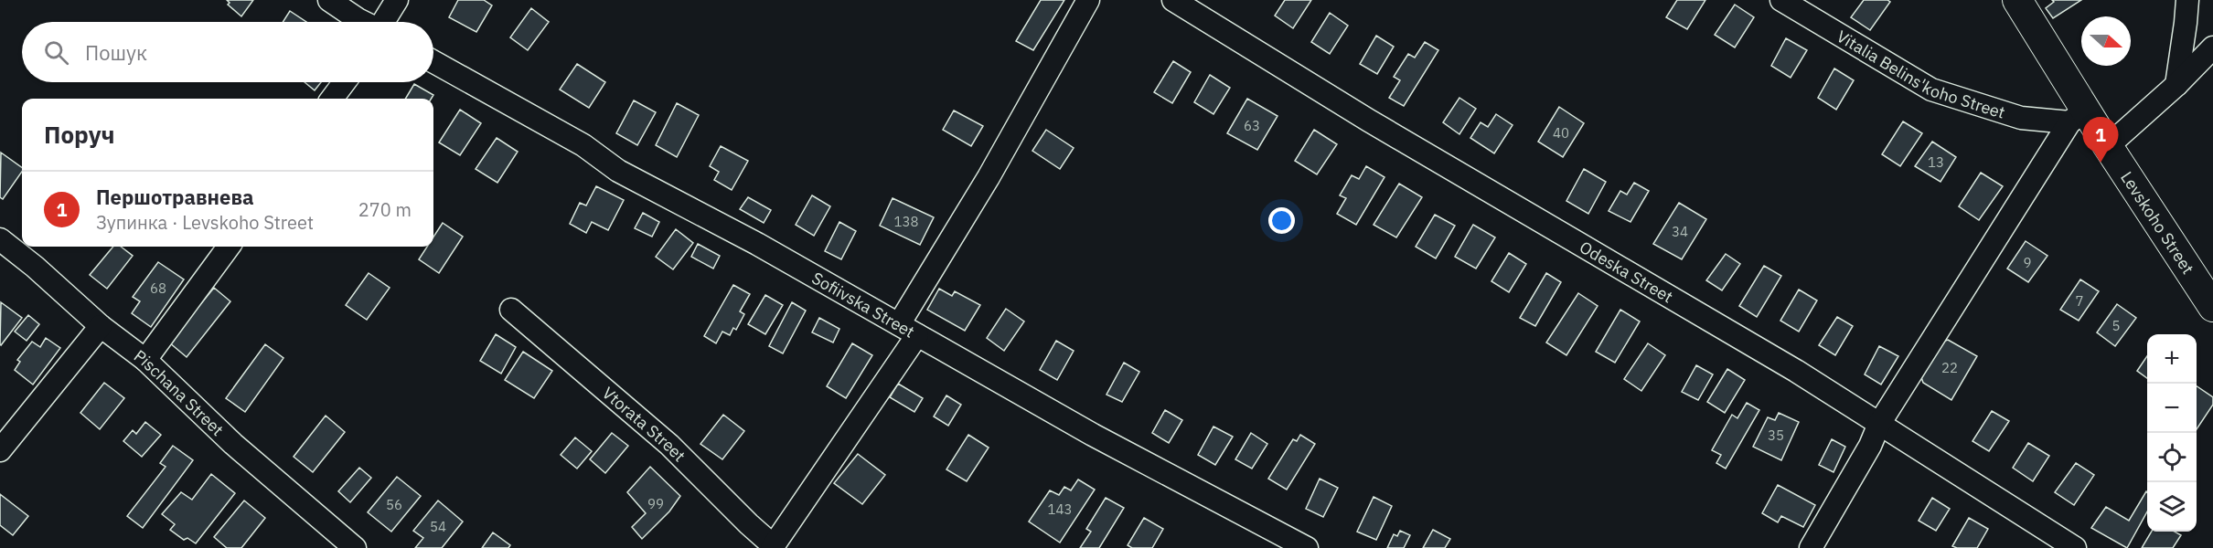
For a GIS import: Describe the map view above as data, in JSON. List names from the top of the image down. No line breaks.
{"streets":{"main road":["Levskoho Street"],"street":["Vitalia Belins'koho Street","Odeska Street","Sofiivska Street","Pischana Street","Vtorata Street"]},"crossings":[["Vitalia Belins'koho Street","Levskoho Street"]],"house_numbers":["63","40","13","138","34","9","68","7","5","22","35","99","56","143","54"],"north":"right","page":{"search":"Пошук","heading":"Поруч","pins":"1","list":[{"mark":"1","name":"Першотравнева","note":"Зупинка · Levskoho Street","value":"270 m"}],"map_buttons":["+","−"]}}
